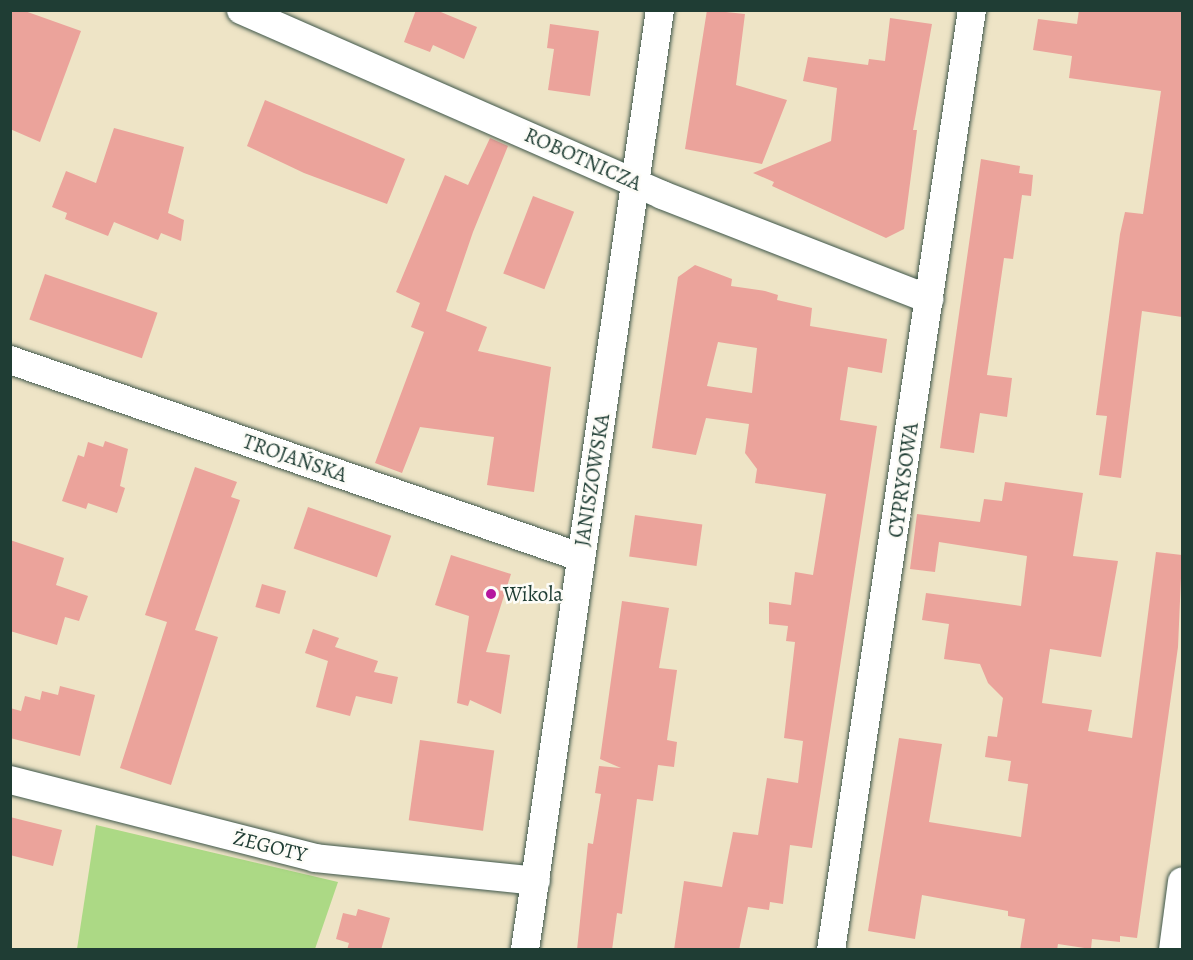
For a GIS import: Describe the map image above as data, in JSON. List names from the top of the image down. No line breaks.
{"streets":{"street":["ROBOTNICZA","TROJAŃSKA","JANISZOWSKA","CYPRYSOWA","ŻEGOTY"]},"crossings":[["ROBOTNICZA","JANISZOWSKA"],["ROBOTNICZA","CYPRYSOWA"],["TROJAŃSKA","JANISZOWSKA"],["JANISZOWSKA","ŻEGOTY"]],"places":["Wikola"]}
